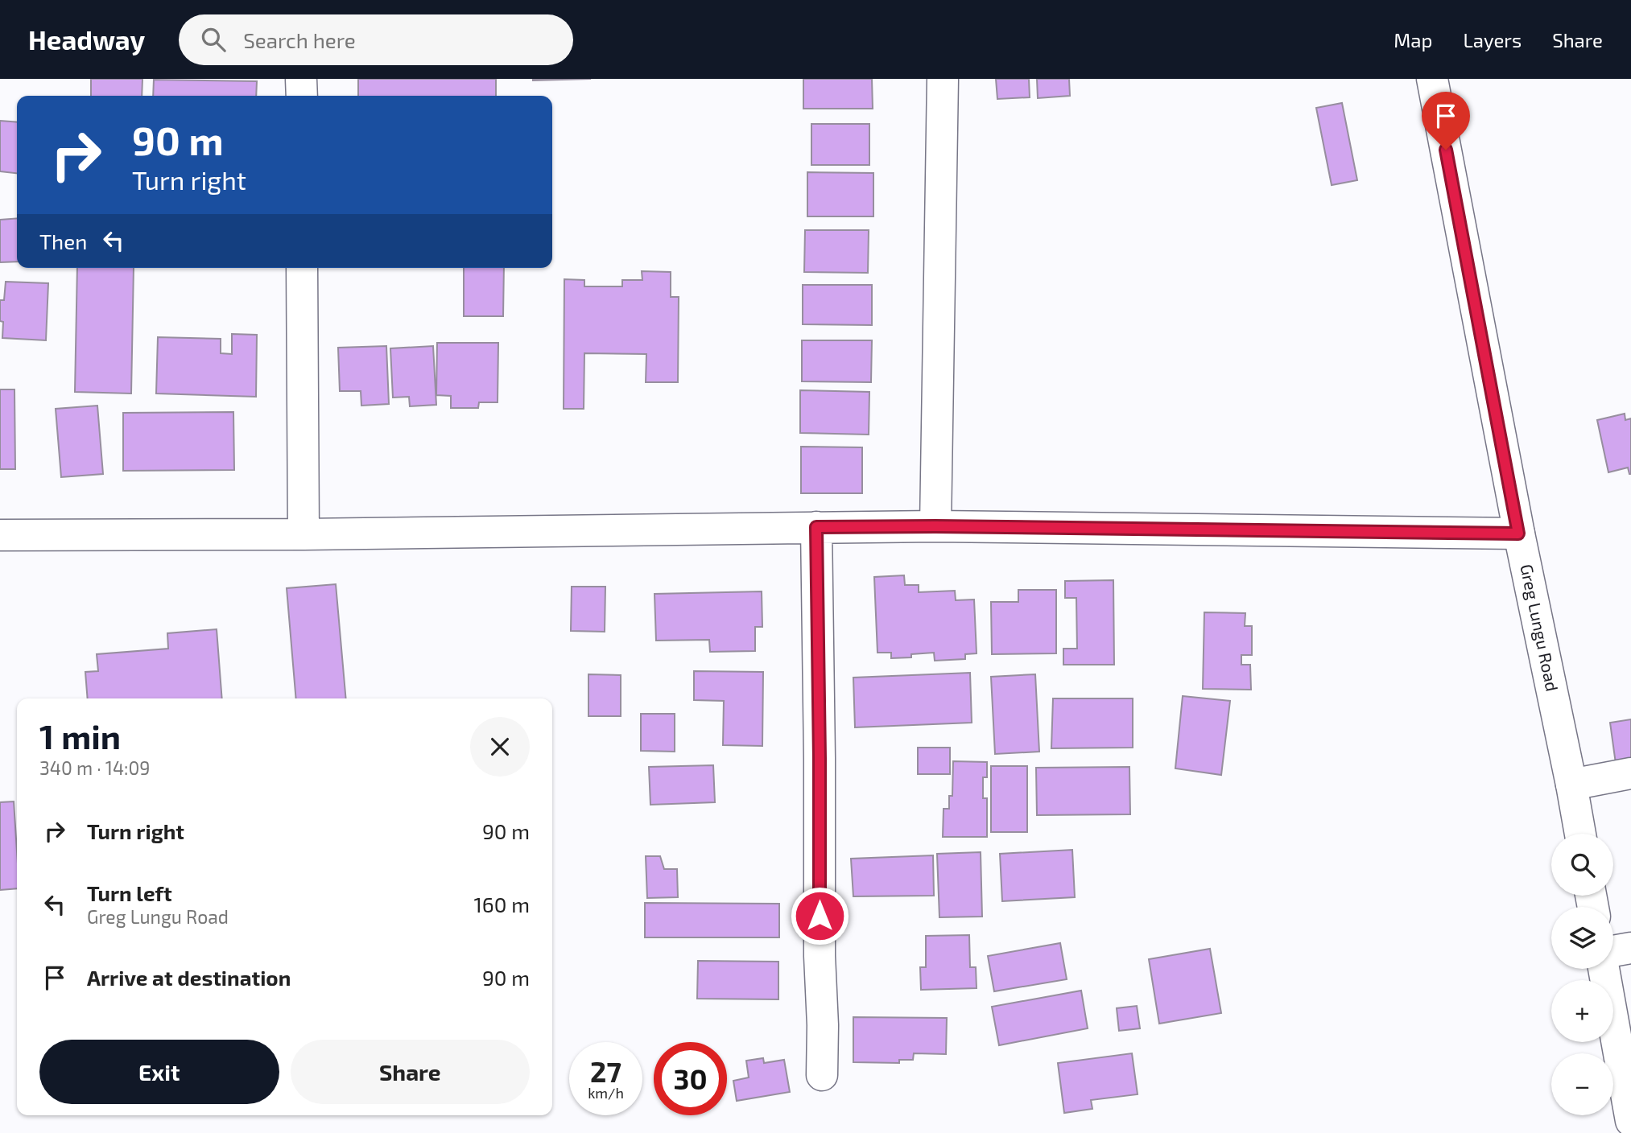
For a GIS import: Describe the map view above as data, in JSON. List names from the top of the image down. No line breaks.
{"streets":{"street":["Greg Lungu Road"]},"page":{"header":"Headway","search":"Search here","nav":["Map","Layers","Share"],"turn":["90 m","Turn right"],"then":"Then","heading":["1 min","340 m · 14:09"],"list":[{"name":"Turn right","value":"90 m"},{"name":"Turn left","note":"Greg Lungu Road","value":"160 m"},{"name":"Arrive at destination","value":"90 m"}],"map_buttons":["+","−"],"buttons":["Exit","Share"],"speed":"27 km/h","limit":"30"}}
